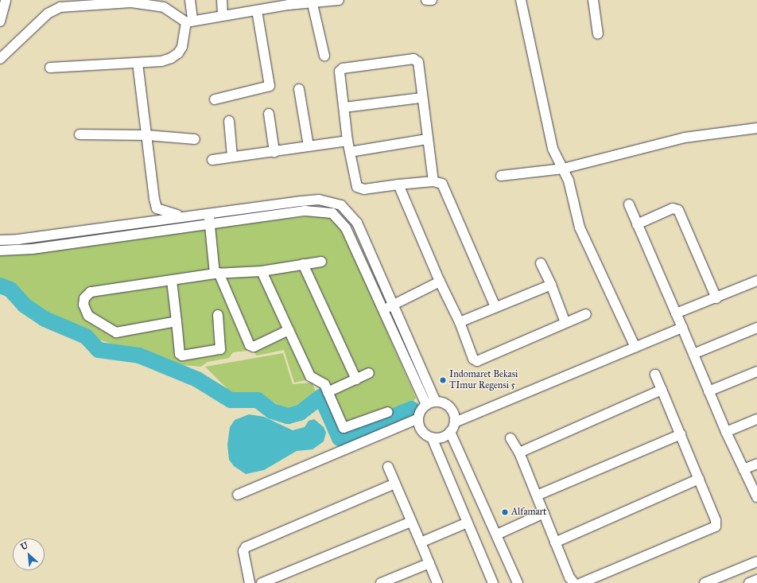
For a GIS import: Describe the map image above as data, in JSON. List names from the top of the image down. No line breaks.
{"places":["Indomaret Bekasi TImur Regensi 5","Alfamart"],"north":"top left"}
